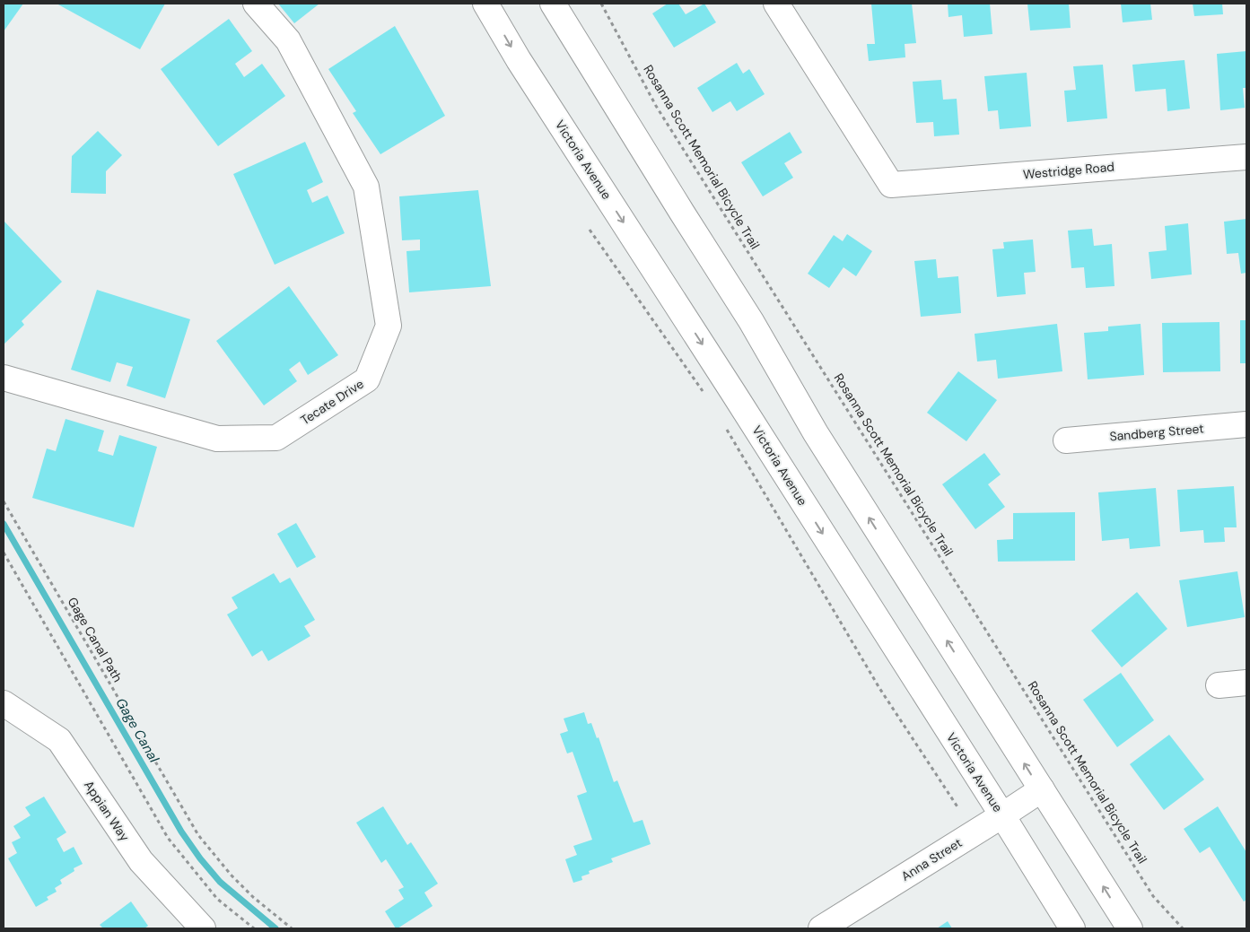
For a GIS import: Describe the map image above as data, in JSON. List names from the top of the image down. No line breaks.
{"streets":{"main road":["Victoria Avenue","Westridge Road","Tecate Drive","Sandberg Street","Appian Way","Anna Street"],"path":["Rosanna Scott Memorial Bicycle Trail","Gage Canal Path"]},"crossings":[["Victoria Avenue","Anna Street"]],"water":["Gage Canal"]}
